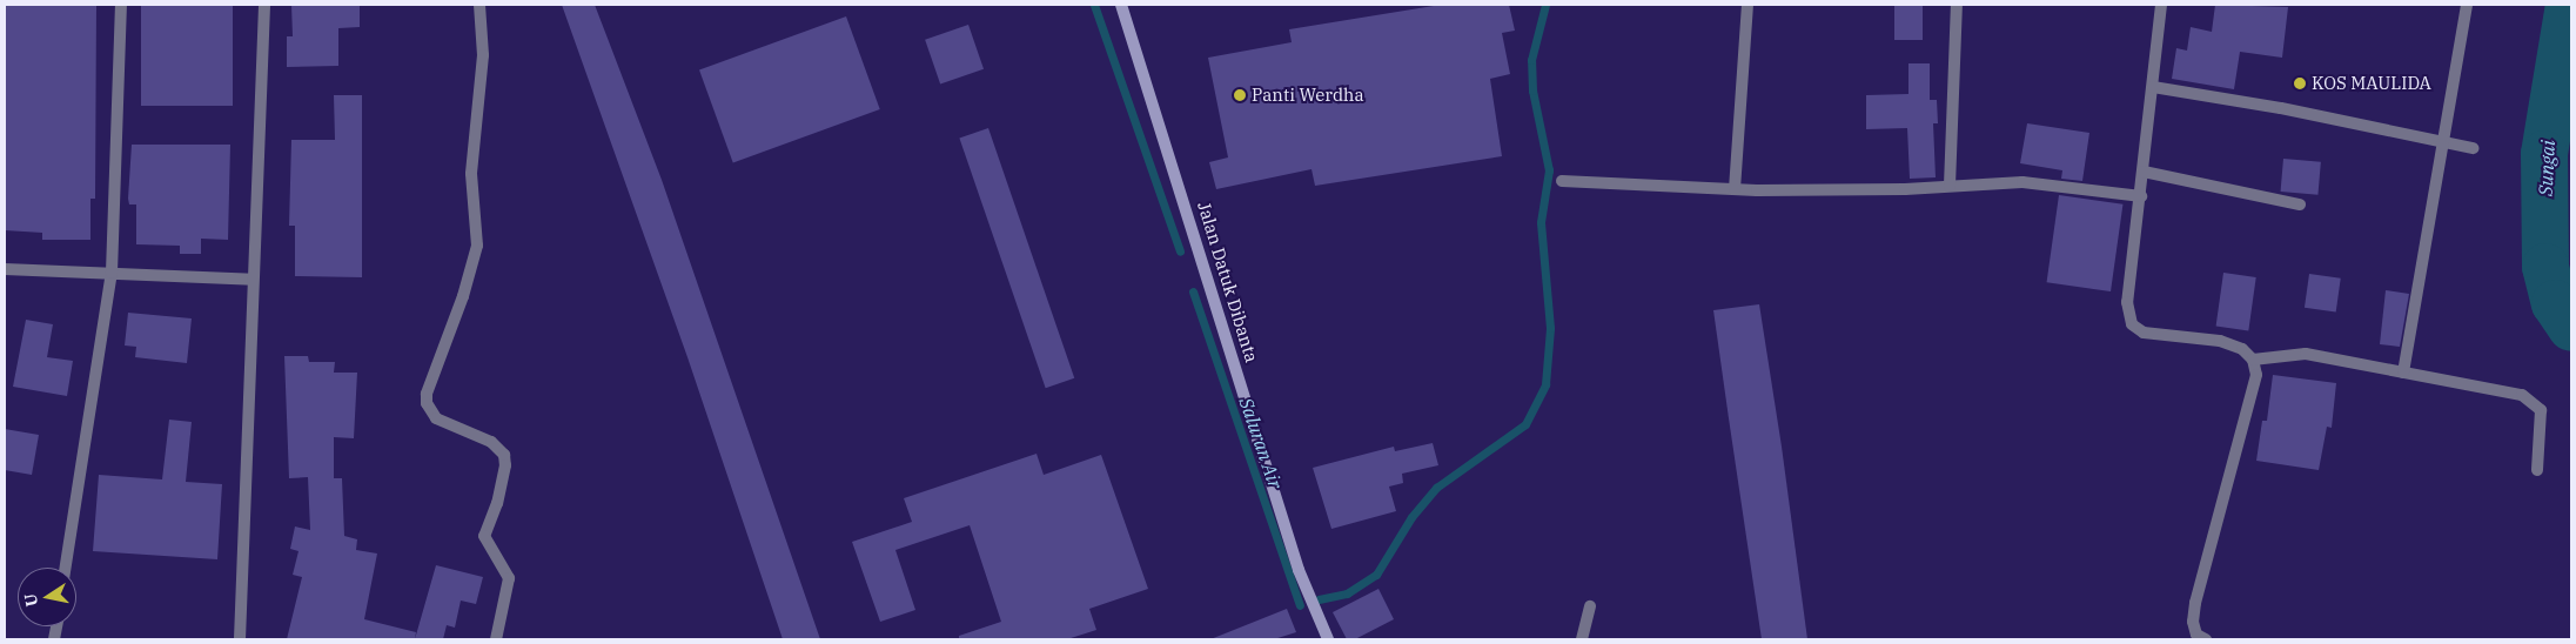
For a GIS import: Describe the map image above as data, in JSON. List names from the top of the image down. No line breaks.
{"streets":{"main road":["Jalan Datuk Dibanta"]},"water":["Sungai","Saluran Air"],"places":["KOS MAULIDA","Panti Werdha"],"north":"left"}
